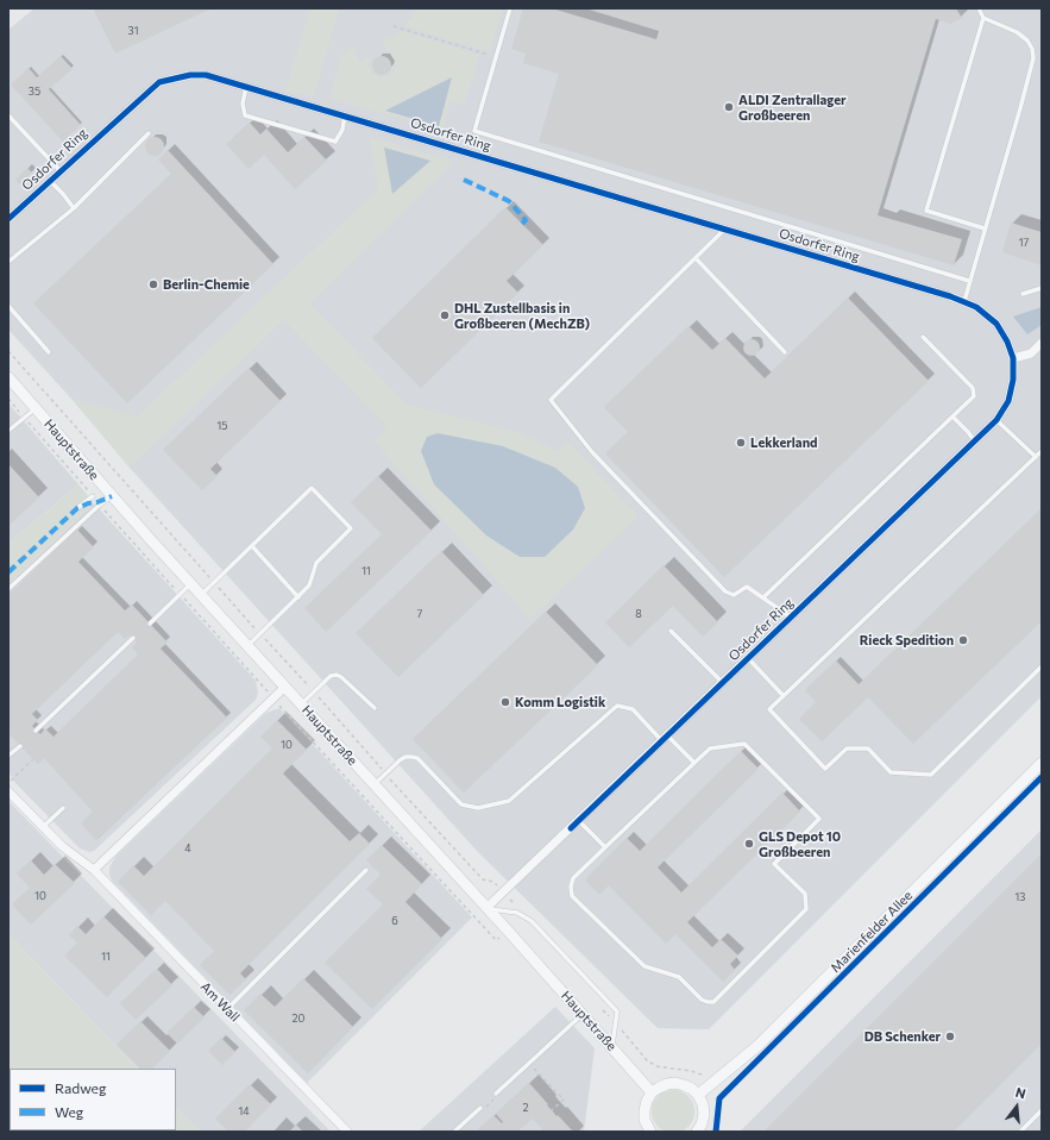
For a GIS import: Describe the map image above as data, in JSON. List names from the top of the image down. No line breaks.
{"streets":{"street":["Osdorfer Ring","Hauptstraße","Marienfelder Allee","Am Wall"]},"crossings":[["Osdorfer Ring","Hauptstraße"]],"places":["ALDI Zentrallager Großbeeren","Berlin-Chemie","DHL Zustellbasis in Großbeeren (MechZB)","Lekkerland","Rieck Spedition","Komm Logistik","GLS Depot 10 Großbeeren","DB Schenker"],"house_numbers":["31","35","17","15","11","7","8","10","4","10","13","6","11","20","2","14"],"legend":["Radweg","Weg"],"north":"top"}
